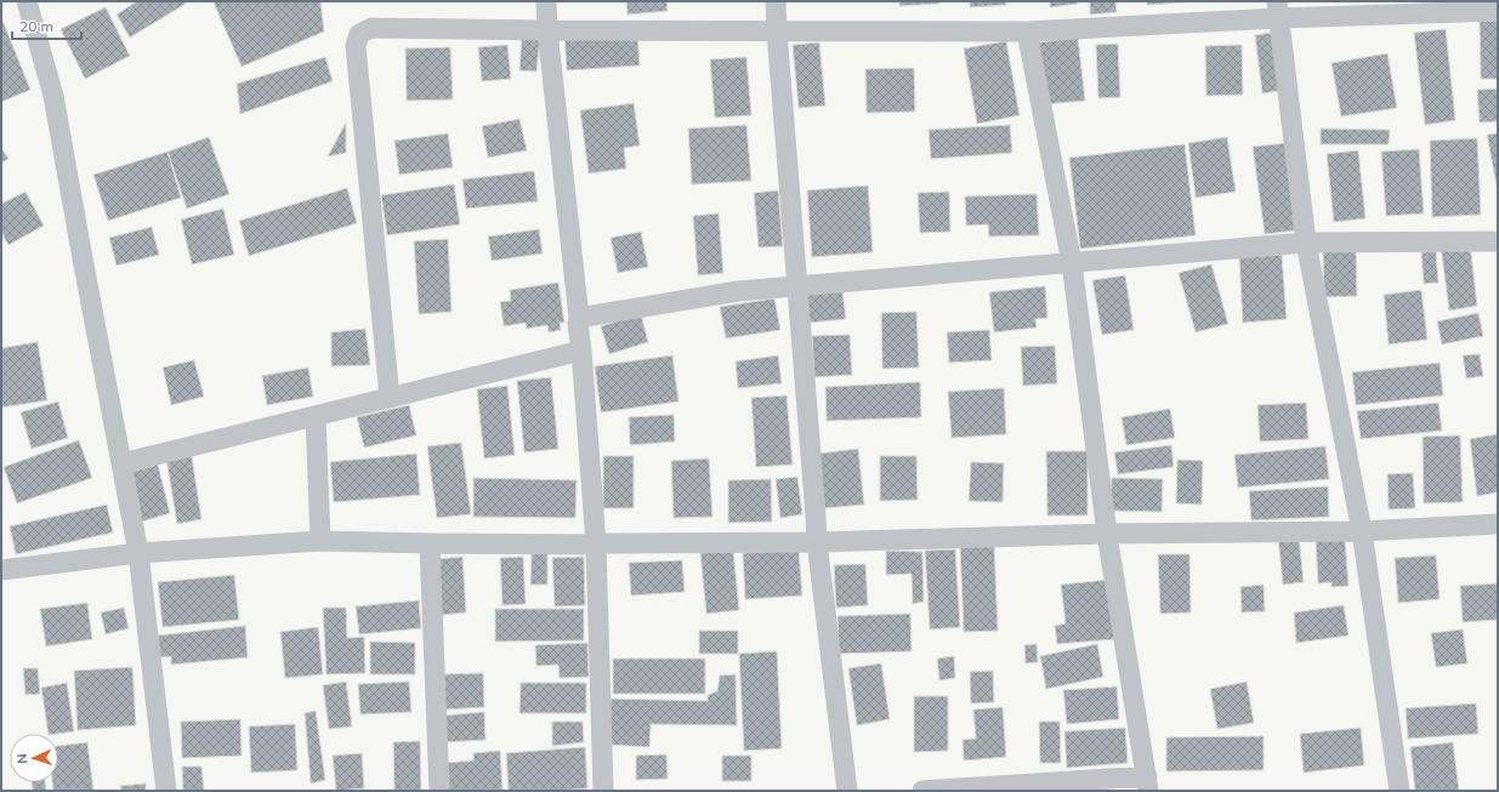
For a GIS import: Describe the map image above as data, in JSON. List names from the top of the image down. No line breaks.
{"scale_bar":"20 m","north":"left"}
